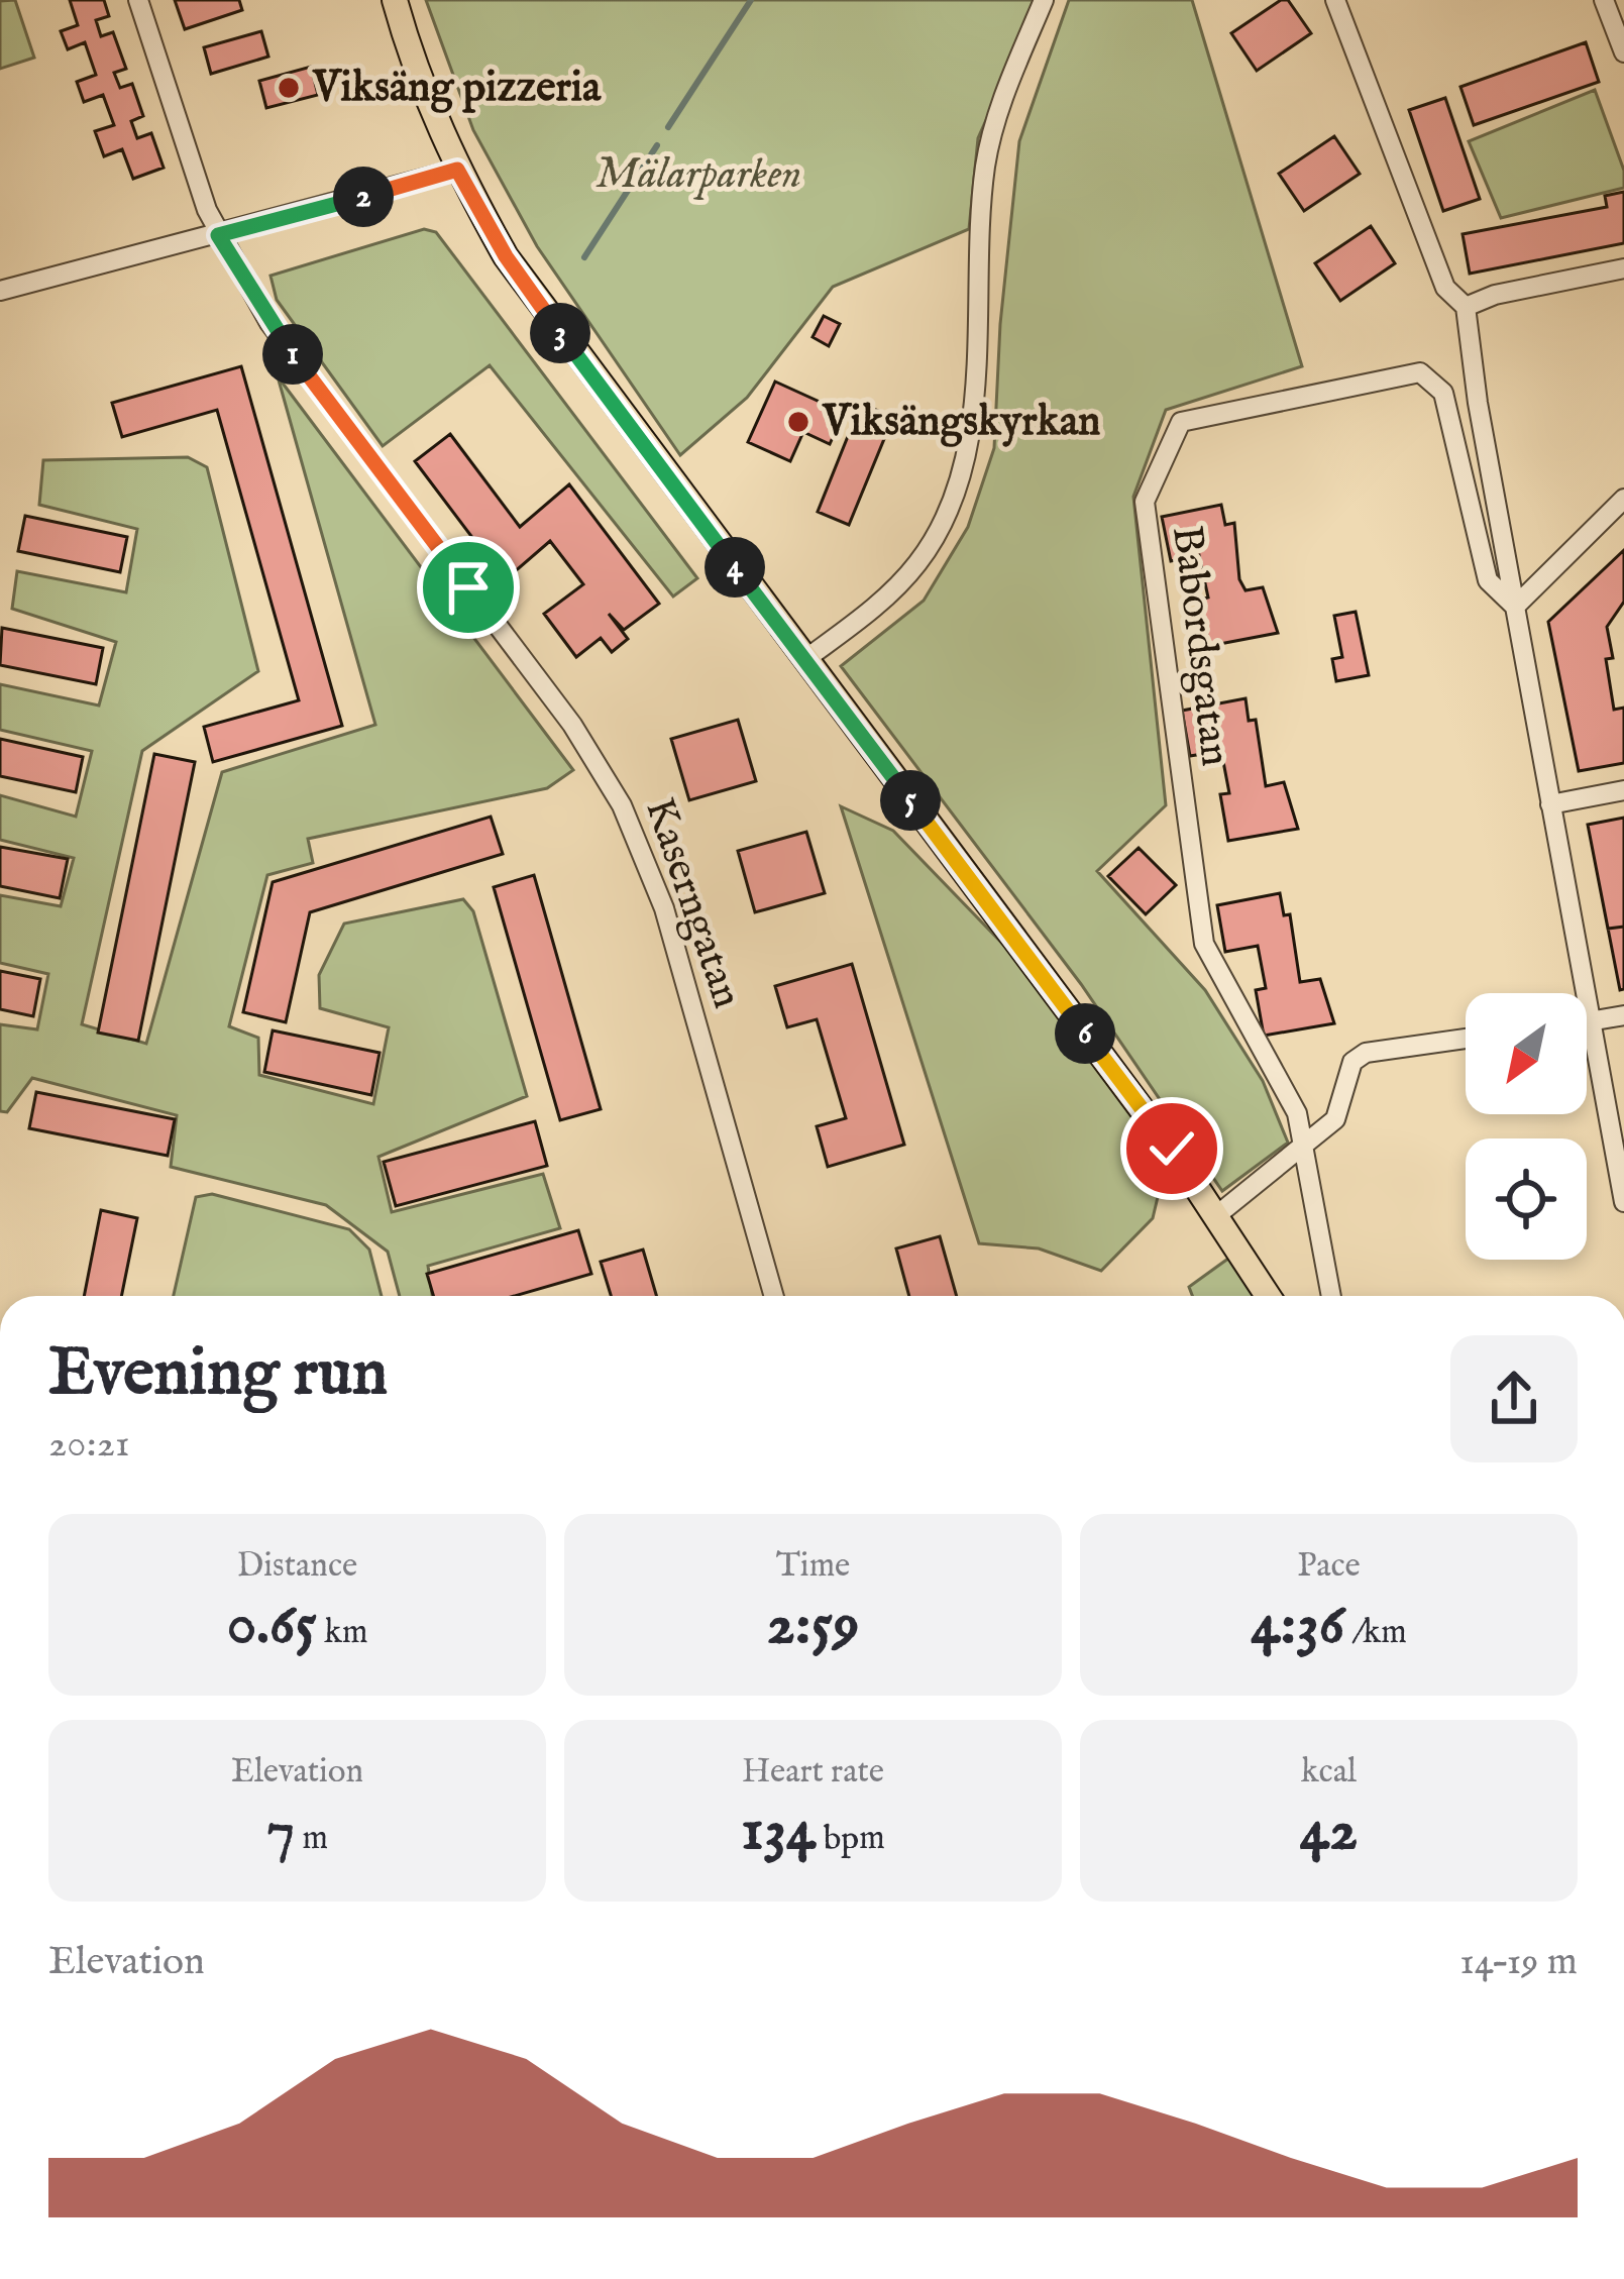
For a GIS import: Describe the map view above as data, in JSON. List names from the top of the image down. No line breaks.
{"streets":{"street":["Babordsgatan","Kaserngatan"]},"parks":["Mälarparken"],"places":["Viksäng pizzeria","Viksängskyrkan"],"north":"bottom left","page":{"pins":["2","3","1","4","5","6"],"heading":["Evening run","20:21"],"stats":[["Distance","0.65 km"],["Time","2:59"],["Pace","4:36 /km"],["Elevation","7 m"],["Heart rate","134 bpm"],["kcal","42"]],"chart":["Elevation","14–19 m"]}}
